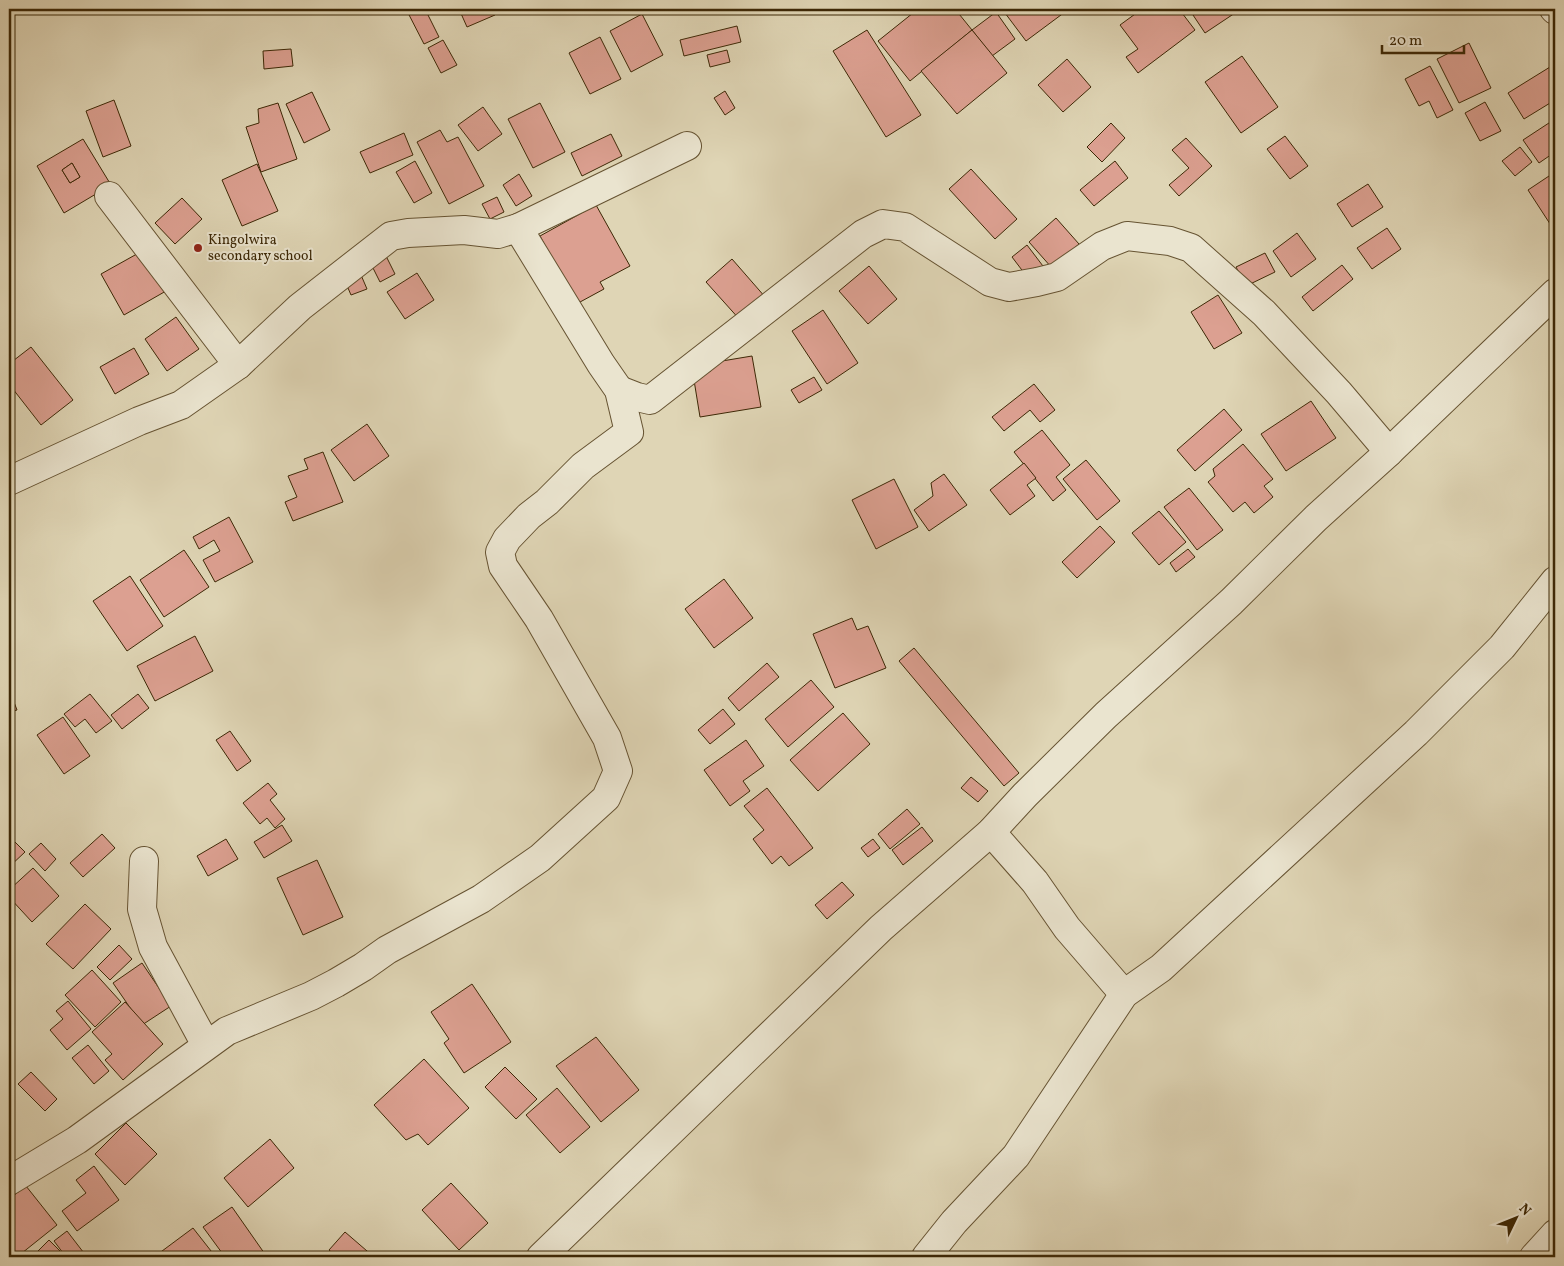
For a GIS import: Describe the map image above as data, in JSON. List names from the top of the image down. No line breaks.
{"places":["Kingolwira secondary school"],"scale_bar":"20 m","north":"top right"}
